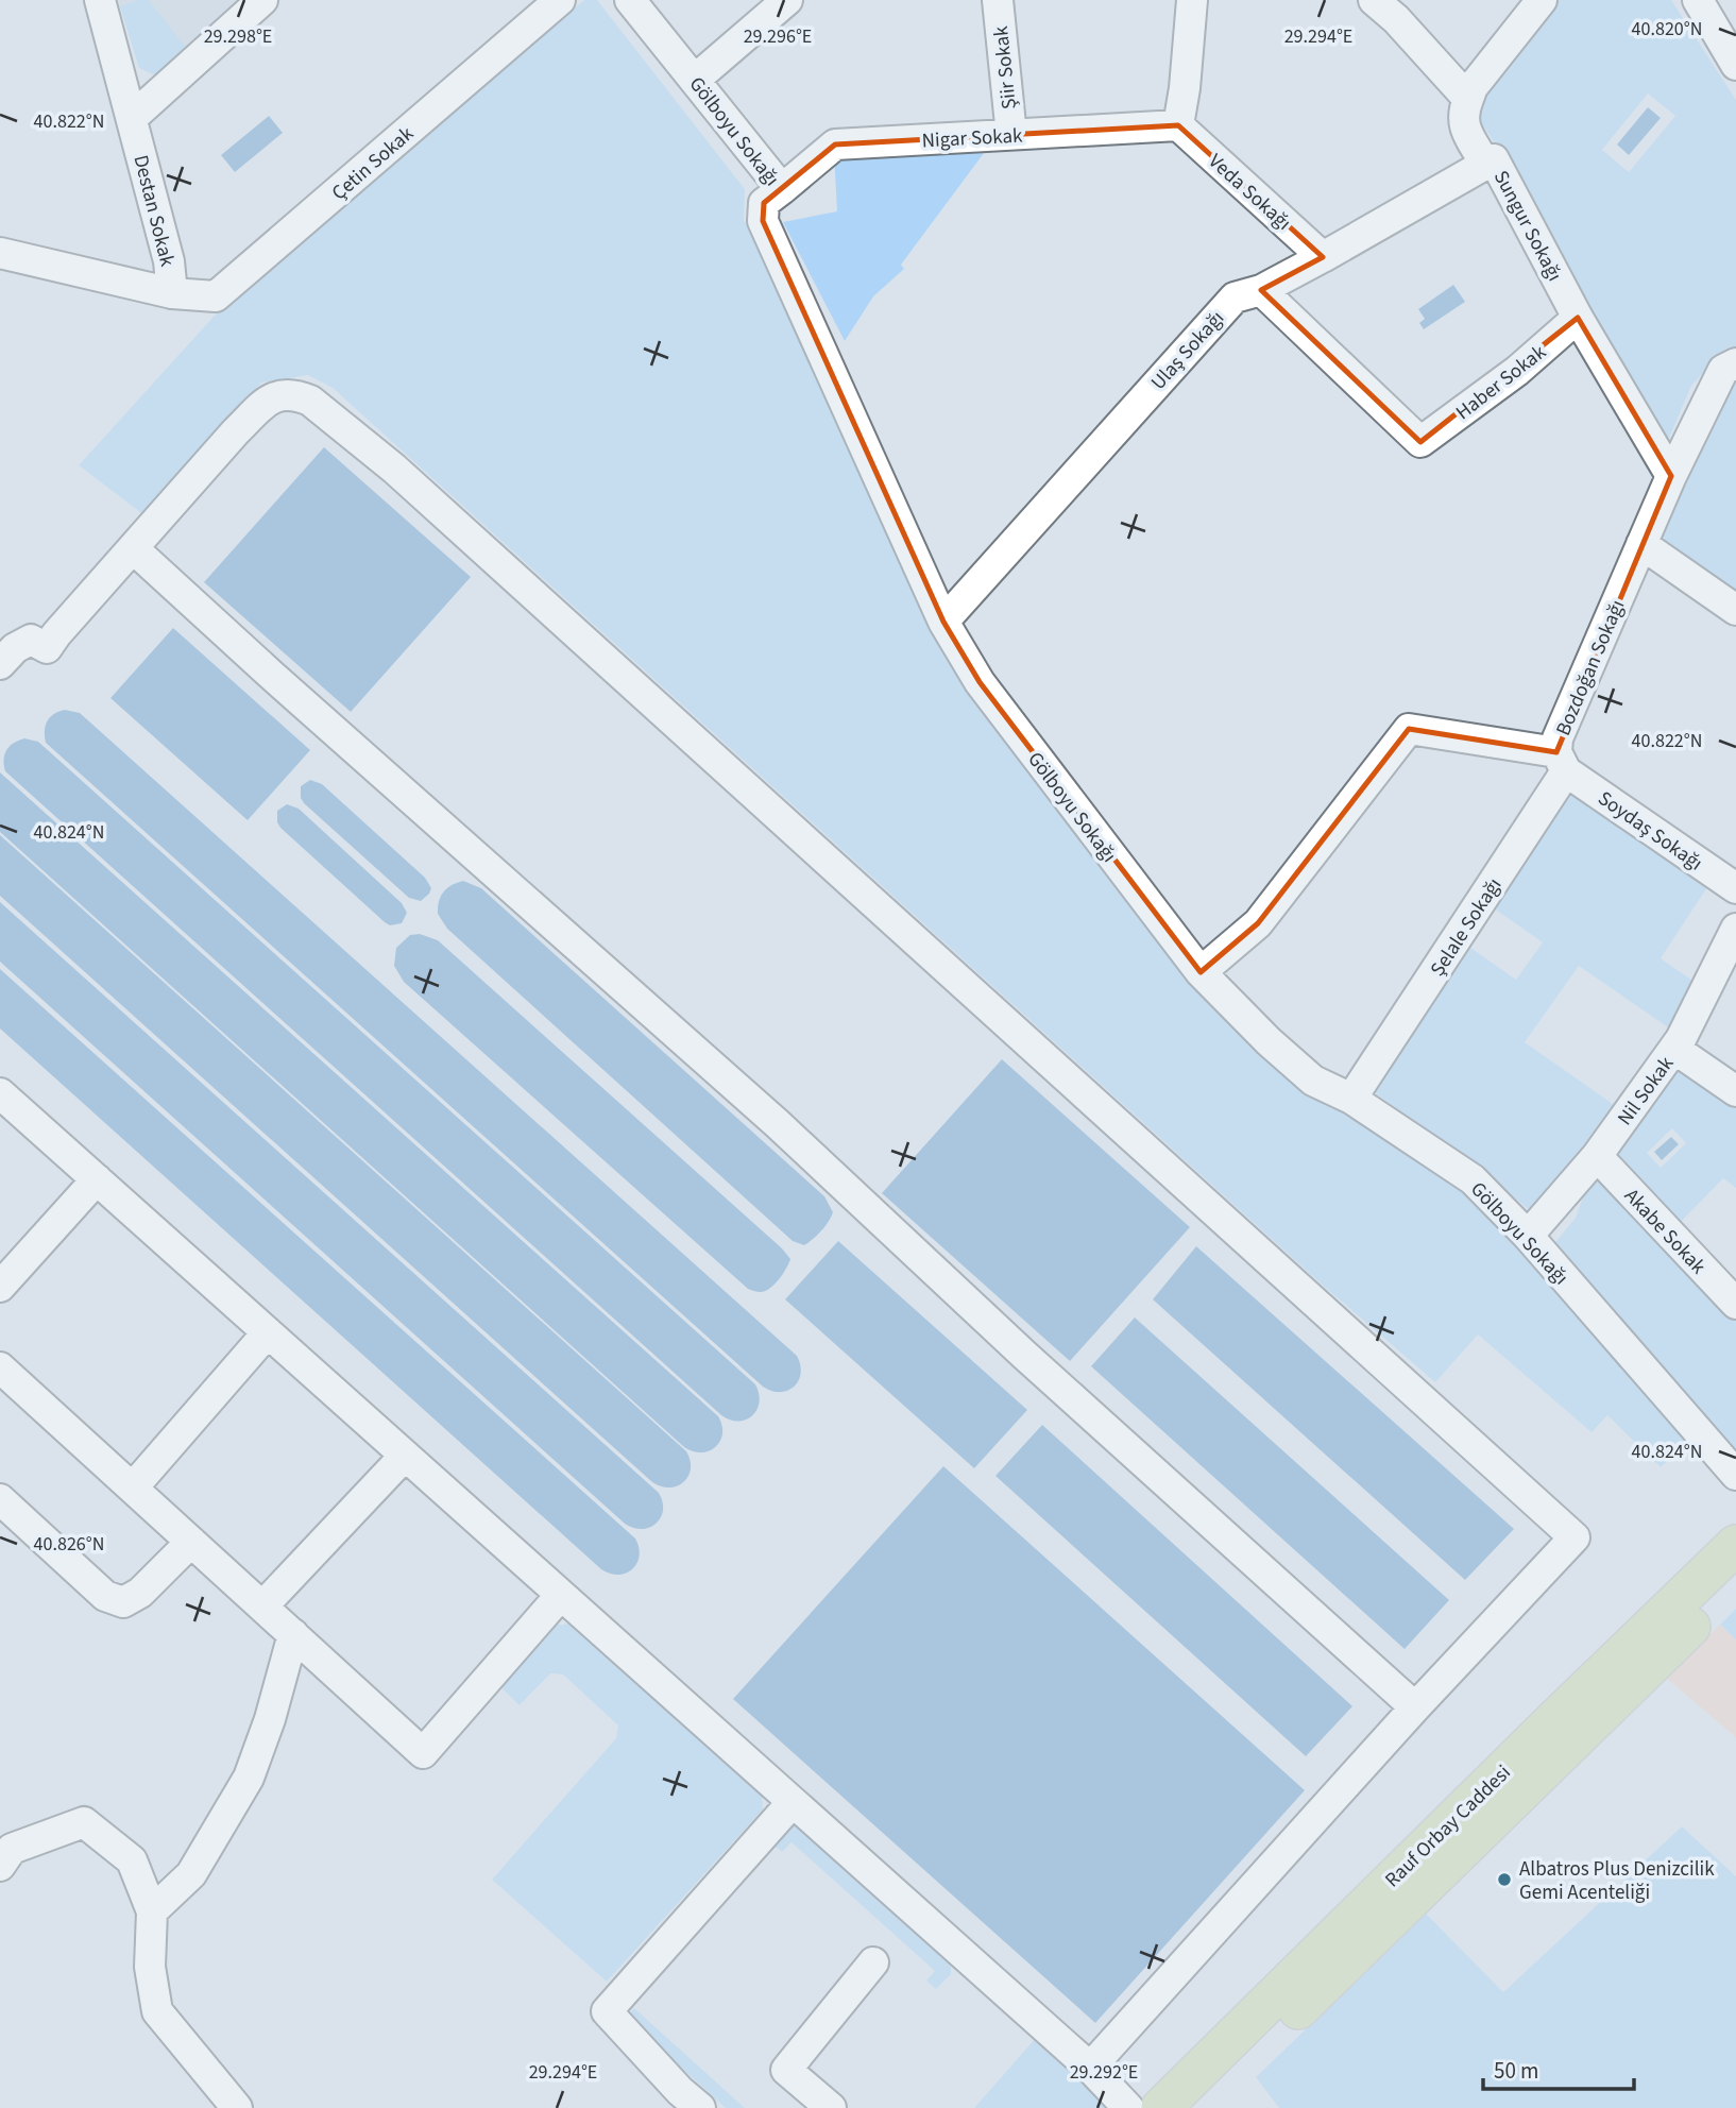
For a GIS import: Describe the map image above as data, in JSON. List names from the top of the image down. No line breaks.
{"streets":{"main road":["Rauf Orbay Caddesi"],"street":["Şiir Sokak","Gölboyu Sokağı","Nigar Sokak","Çetin Sokak","Veda Sokağı","Destan Sokak","Sungur Sokağı","Ulaş Sokağı","Haber Sokak","Bozdoğan Sokağı","Soydaş Sokağı","Şelale Sokağı","Nil Sokak","Akabe Sokak"]},"crossings":[["Şiir Sokak","Nigar Sokak"],["Gölboyu Sokağı","Nigar Sokak"],["Gölboyu Sokağı","Ulaş Sokağı"],["Gölboyu Sokağı","Bozdoğan Sokağı"],["Gölboyu Sokağı","Şelale Sokağı"],["Gölboyu Sokağı","Nil Sokak"],["Nigar Sokak","Veda Sokağı"],["Çetin Sokak","Destan Sokak"],["Veda Sokağı","Ulaş Sokağı"],["Sungur Sokağı","Ulaş Sokağı"],["Sungur Sokağı","Haber Sokak"],["Sungur Sokağı","Bozdoğan Sokağı"],["Ulaş Sokağı","Haber Sokak"],["Bozdoğan Sokağı","Soydaş Sokağı"],["Bozdoğan Sokağı","Şelale Sokağı"],["Soydaş Sokağı","Şelale Sokağı"],["Nil Sokak","Akabe Sokak"]],"places":["Albatros Plus Denizcilik Gemi Acenteliği"],"scale_bar":"50 m","coordinates":["40.820°N","29.298°E","29.296°E","29.294°E","40.822°N","40.824°N","40.826°N","29.292°E"]}
